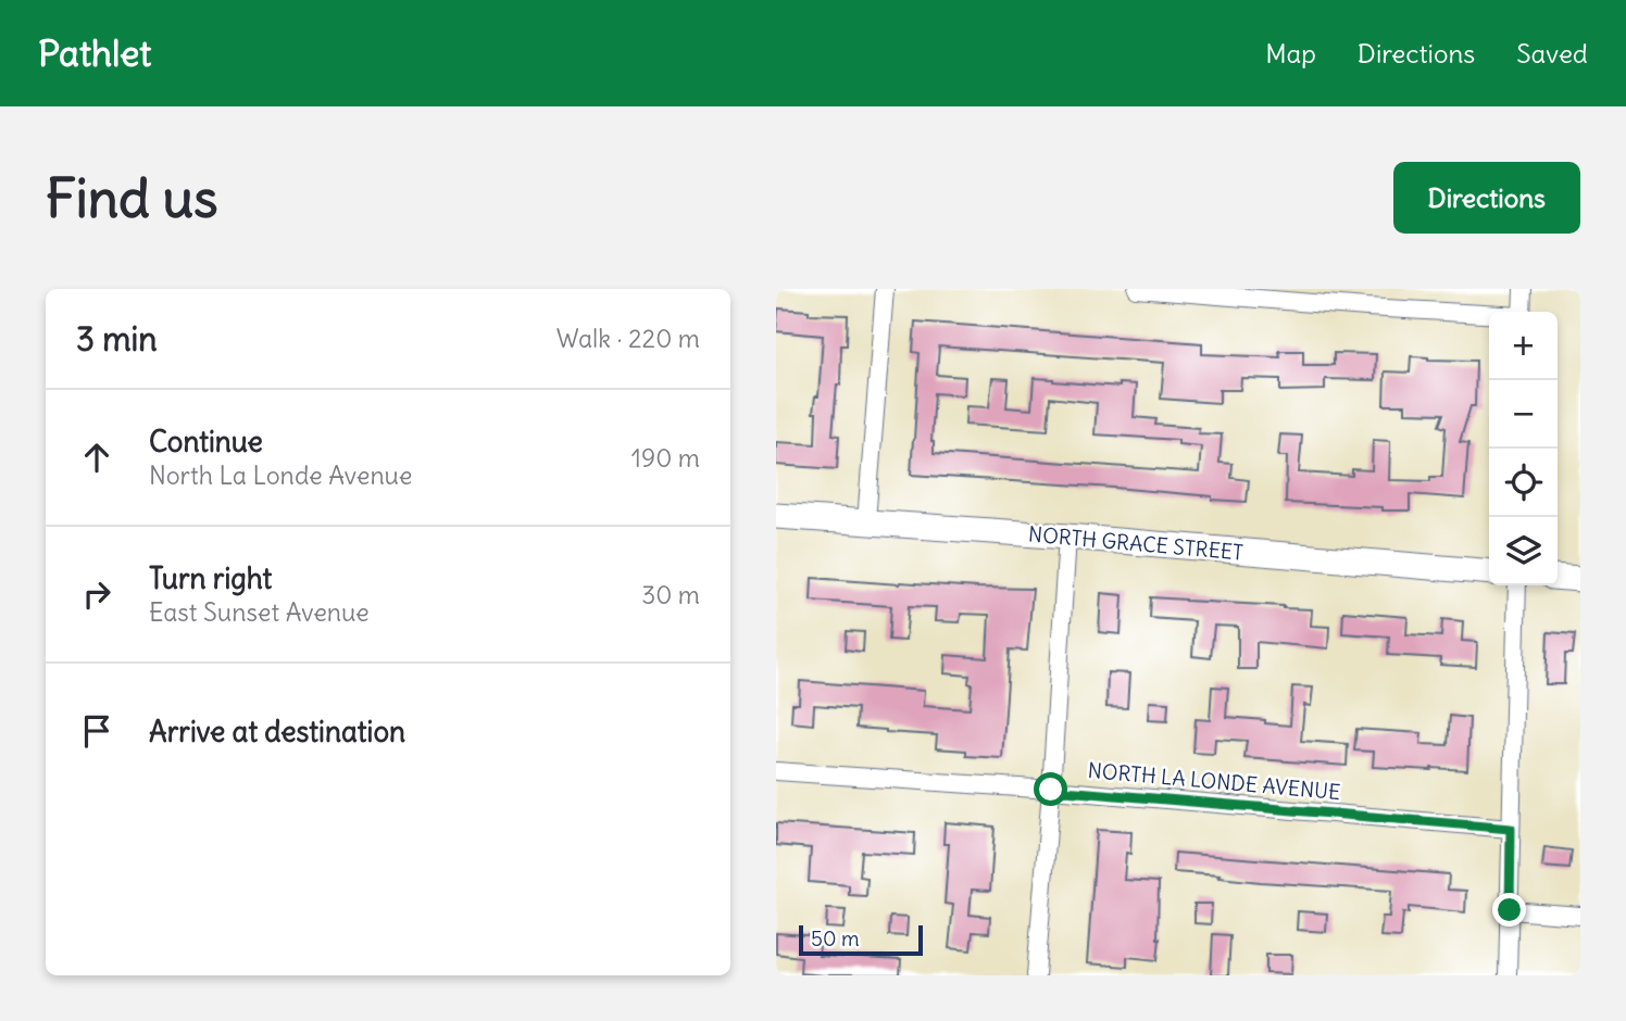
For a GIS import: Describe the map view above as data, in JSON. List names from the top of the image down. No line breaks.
{"streets":{"street":["NORTH GRACE STREET","NORTH LA LONDE AVENUE"]},"scale_bar":"50 m","page":{"header":"Pathlet","nav":["Map","Directions","Saved"],"buttons":"Directions","title":"Find us","heading":["3 min","Walk · 220 m"],"map_buttons":["+","−"],"list":[["Continue","North La Londe Avenue","190 m"],["Turn right","East Sunset Avenue","30 m"],"Arrive at destination"],"scale":"50 m"}}
